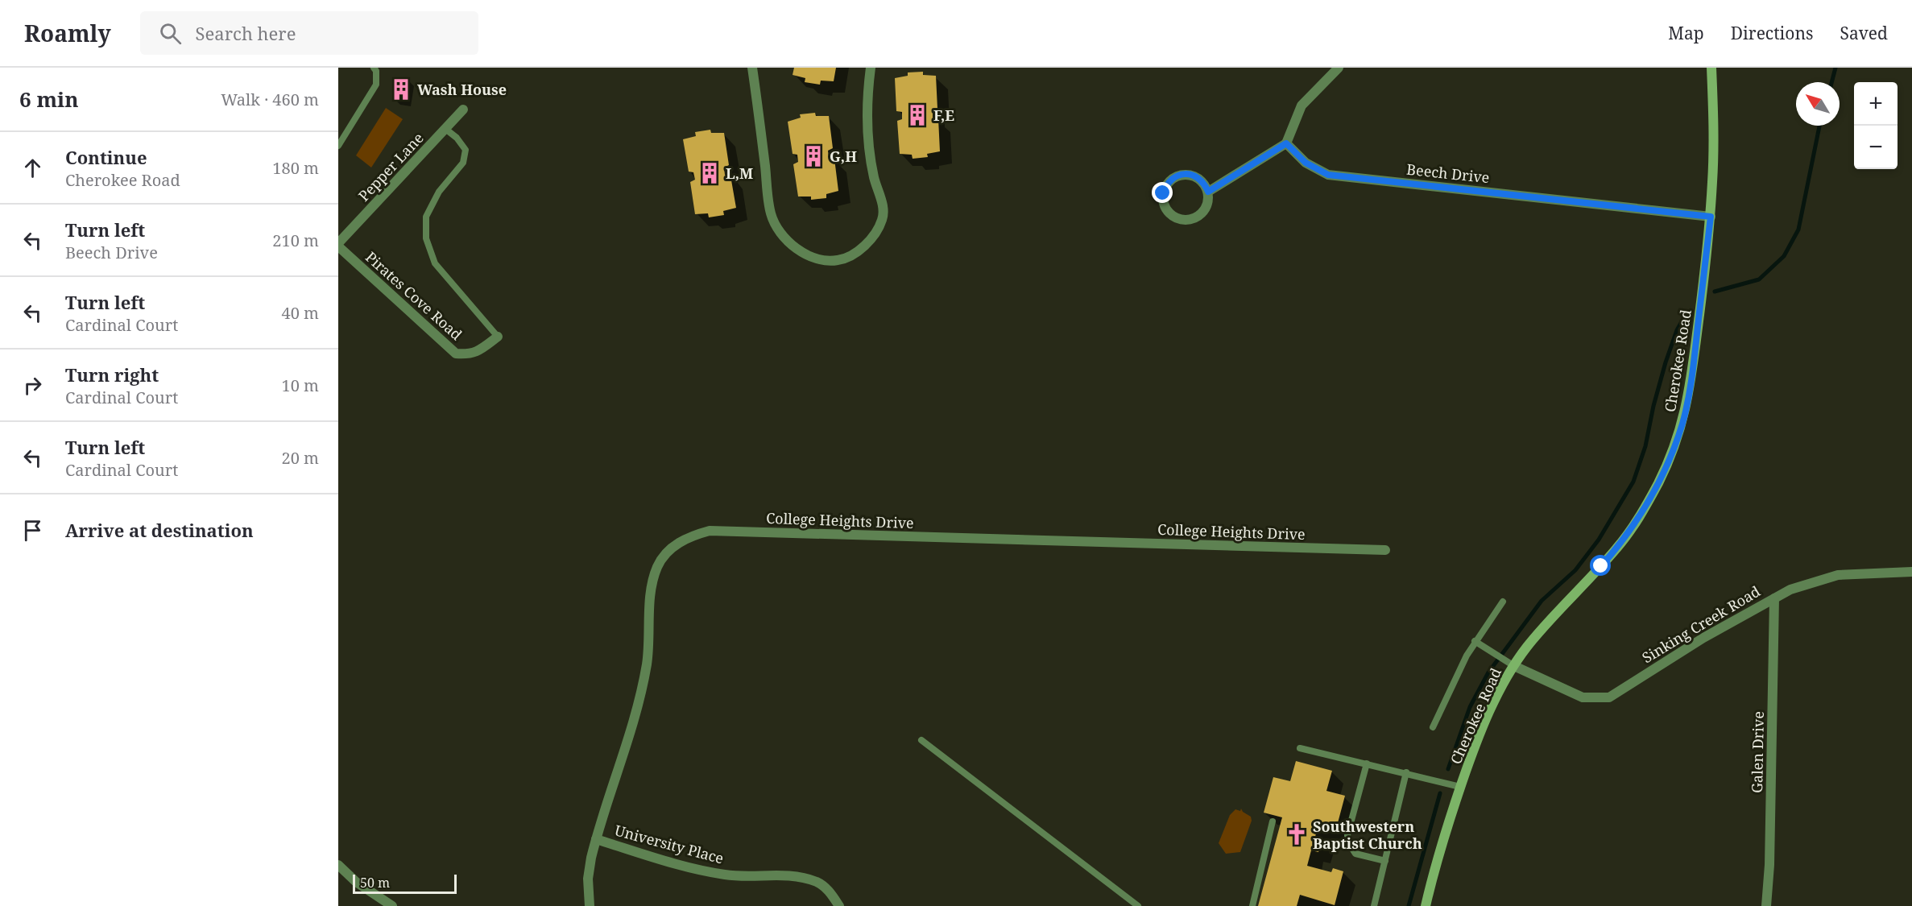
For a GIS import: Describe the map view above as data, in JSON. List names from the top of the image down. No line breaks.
{"streets":{"main road":["Cherokee Road"],"street":["Pepper Lane","Beech Drive","Pirates Cove Road","College Heights Drive","Sinking Creek Road","Galen Drive","University Place"]},"crossings":[["Pepper Lane","Pirates Cove Road"],["Beech Drive","Cherokee Road"],["Cherokee Road","Sinking Creek Road"],["College Heights Drive","University Place"],["Sinking Creek Road","Galen Drive"]],"places":{"building":["Wash House","F,E","G,H","L,M"],"church":["Southwestern Baptist Church"]},"scale_bar":"50 m","north":"top left","page":{"header":"Roamly","search":"Search here","nav":["Map","Directions","Saved"],"heading":["6 min","Walk · 460 m"],"map_buttons":["+","−"],"list":[["Continue","Cherokee Road","180 m"],["Turn left","Beech Drive","210 m"],["Turn left","Cardinal Court","40 m"],["Turn right","Cardinal Court","10 m"],["Turn left","Cardinal Court","20 m"],"Arrive at destination"],"scale":"50 m"}}
